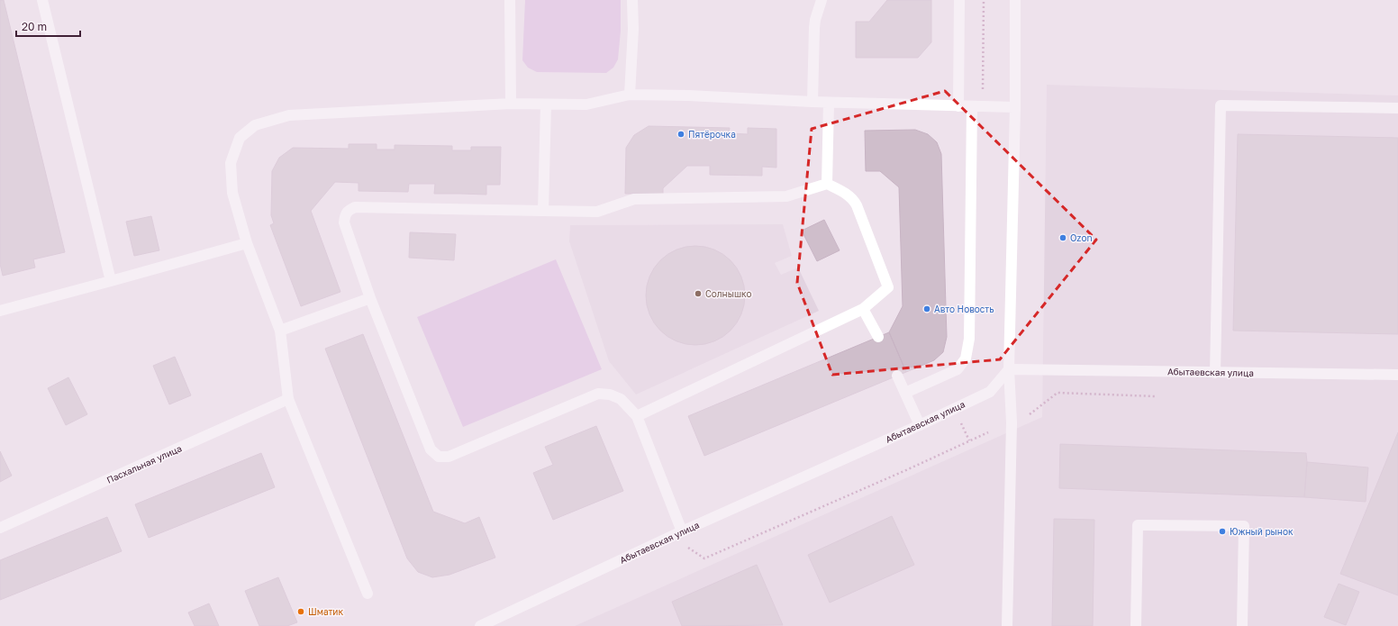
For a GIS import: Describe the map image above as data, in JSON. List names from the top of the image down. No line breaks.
{"streets":{"street":["Абытаевская улица","Пасхальная улица"]},"places":["Пятёрочка","Ozon","Солнышко","Авто Новость","Южный рынок","Шматик"],"scale_bar":"20 m"}
